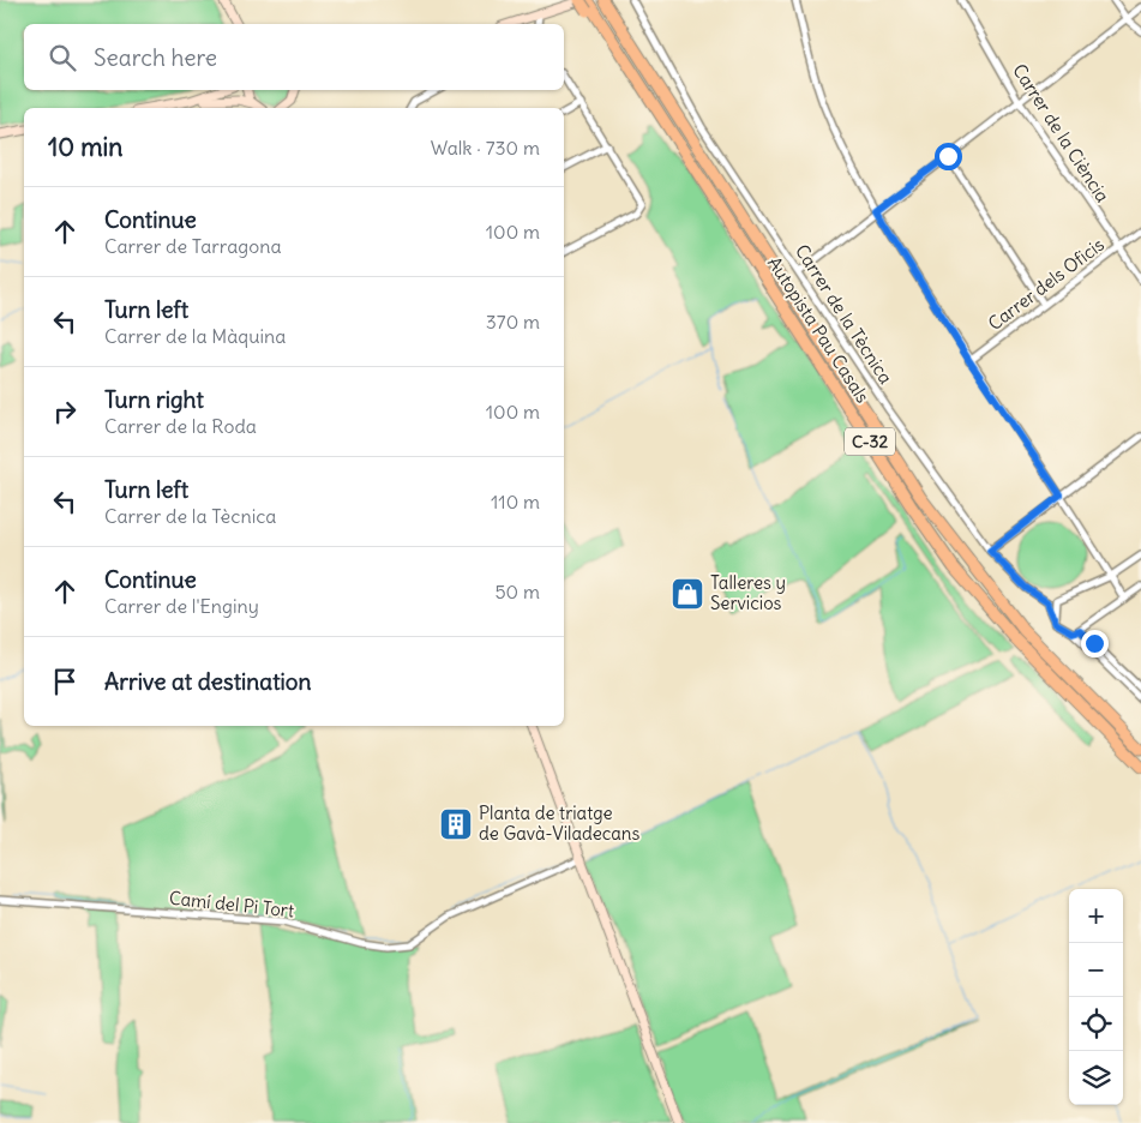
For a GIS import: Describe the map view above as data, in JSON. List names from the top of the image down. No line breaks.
{"streets":{"highway":["Autopista Pau Casals","C-32"],"street":["Carrer de la Ciència","Carrer dels Oficis","Carrer de la Tècnica","Camí del Pi Tort"]},"crossings":[["Carrer de la Ciència","Carrer dels Oficis"]],"places":{"shop":["Talleres y Servicios"],"building":["Planta de triatge de Gavà-Viladecans"]},"page":{"search":"Search here","heading":["10 min","Walk · 730 m"],"list":[["Continue","Carrer de Tarragona","100 m"],["Turn left","Carrer de la Màquina","370 m"],["Turn right","Carrer de la Roda","100 m"],["Turn left","Carrer de la Tècnica","110 m"],["Continue","Carrer de l'Enginy","50 m"],"Arrive at destination"],"map_buttons":["+","−"]}}
